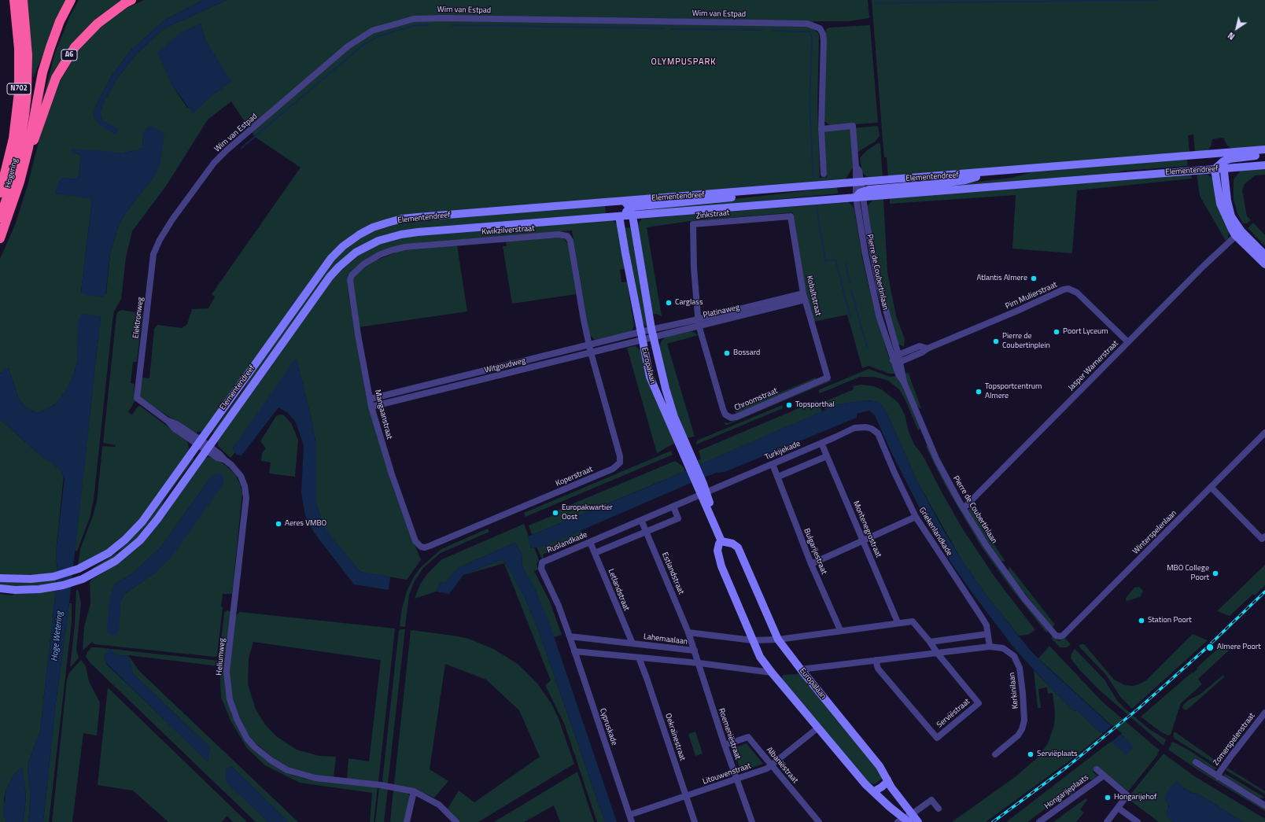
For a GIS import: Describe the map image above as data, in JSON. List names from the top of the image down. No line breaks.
{"streets":{"highway":["A6","N702","Hogering"],"main road":["Elementendreef","Europalaan"],"street":["Wim van Estpad","Zinkstraat","Kwikzilverstraat","Pierre de Coubertinlaan","Kobaltstraat","Pim Mulierstraat","Platinaweg","Elektronweg","Witgoudweg","Jasper Warnerstraat","Chroomstraat","Mangaanstraat","Turkijekade","Koperstraat","Montenegrostraat","Griekenlandkade","Winterspelenlaan","Ruslandkade","Bulgarijestraat","Estlandstraat","Letlandstraat","Lahemaalaan","Heliumweg","Kerkinilaan","Serviëstraat","Cypruskade","Roemeniëstraat","Oekraïnestraat","Zomerspelenstraat","Albaniëstraat","Litouwenstraat","Hongarijeplaats"]},"crossings":[["Wim van Estpad","Elektronweg"],["A6","Hogering"],["Elementendreef","Pierre de Coubertinlaan"],["Elementendreef","Elektronweg"],["Elementendreef","Europalaan"],["Elementendreef","Heliumweg"],["Zinkstraat","Kobaltstraat"],["Zinkstraat","Platinaweg"],["Zinkstraat","Chroomstraat"],["Kwikzilverstraat","Witgoudweg"],["Kwikzilverstraat","Mangaanstraat"],["Kwikzilverstraat","Koperstraat"],["Pierre de Coubertinlaan","Pim Mulierstraat"],["Pierre de Coubertinlaan","Jasper Warnerstraat"],["Pierre de Coubertinlaan","Winterspelenlaan"],["Kobaltstraat","Platinaweg"],["Kobaltstraat","Chroomstraat"],["Pim Mulierstraat","Jasper Warnerstraat"],["Platinaweg","Witgoudweg"],["Platinaweg","Europalaan"],["Platinaweg","Chroomstraat"],["Elektronweg","Heliumweg"],["Witgoudweg","Europalaan"],["Witgoudweg","Mangaanstraat"],["Witgoudweg","Koperstraat"],["Europalaan","Turkijekade"],["Europalaan","Ruslandkade"],["Europalaan","Lahemaalaan"],["Europalaan","Kerkinilaan"],["Mangaanstraat","Koperstraat"],["Turkijekade","Montenegrostraat"],["Turkijekade","Griekenlandkade"],["Turkijekade","Ruslandkade"],["Turkijekade","Bulgarijestraat"],["Griekenlandkade","Kerkinilaan"],["Ruslandkade","Estlandstraat"],["Ruslandkade","Letlandstraat"],["Ruslandkade","Lahemaalaan"],["Ruslandkade","Cypruskade"],["Estlandstraat","Lahemaalaan"],["Letlandstraat","Lahemaalaan"],["Lahemaalaan","Cypruskade"],["Lahemaalaan","Roemeniëstraat"],["Kerkinilaan","Serviëstraat"],["Cypruskade","Litouwenstraat"],["Roemeniëstraat","Albaniëstraat"],["Roemeniëstraat","Litouwenstraat"],["Oekraïnestraat","Litouwenstraat"],["Albaniëstraat","Litouwenstraat"]],"districts":["OLYMPUSPARK"],"water":["Hoge Wetering"],"places":["Atlantis Almere","Carglass","Poort Lyceum","Pierre de Coubertinplein","Bossard","Topsportcentrum Almere","Topsporthal","Europakwartier Oost","Aeres VMBO","MBO College Poort","Station Poort","Almere Poort","Serviëplaats","Hongarijehof"],"north":"bottom left"}
